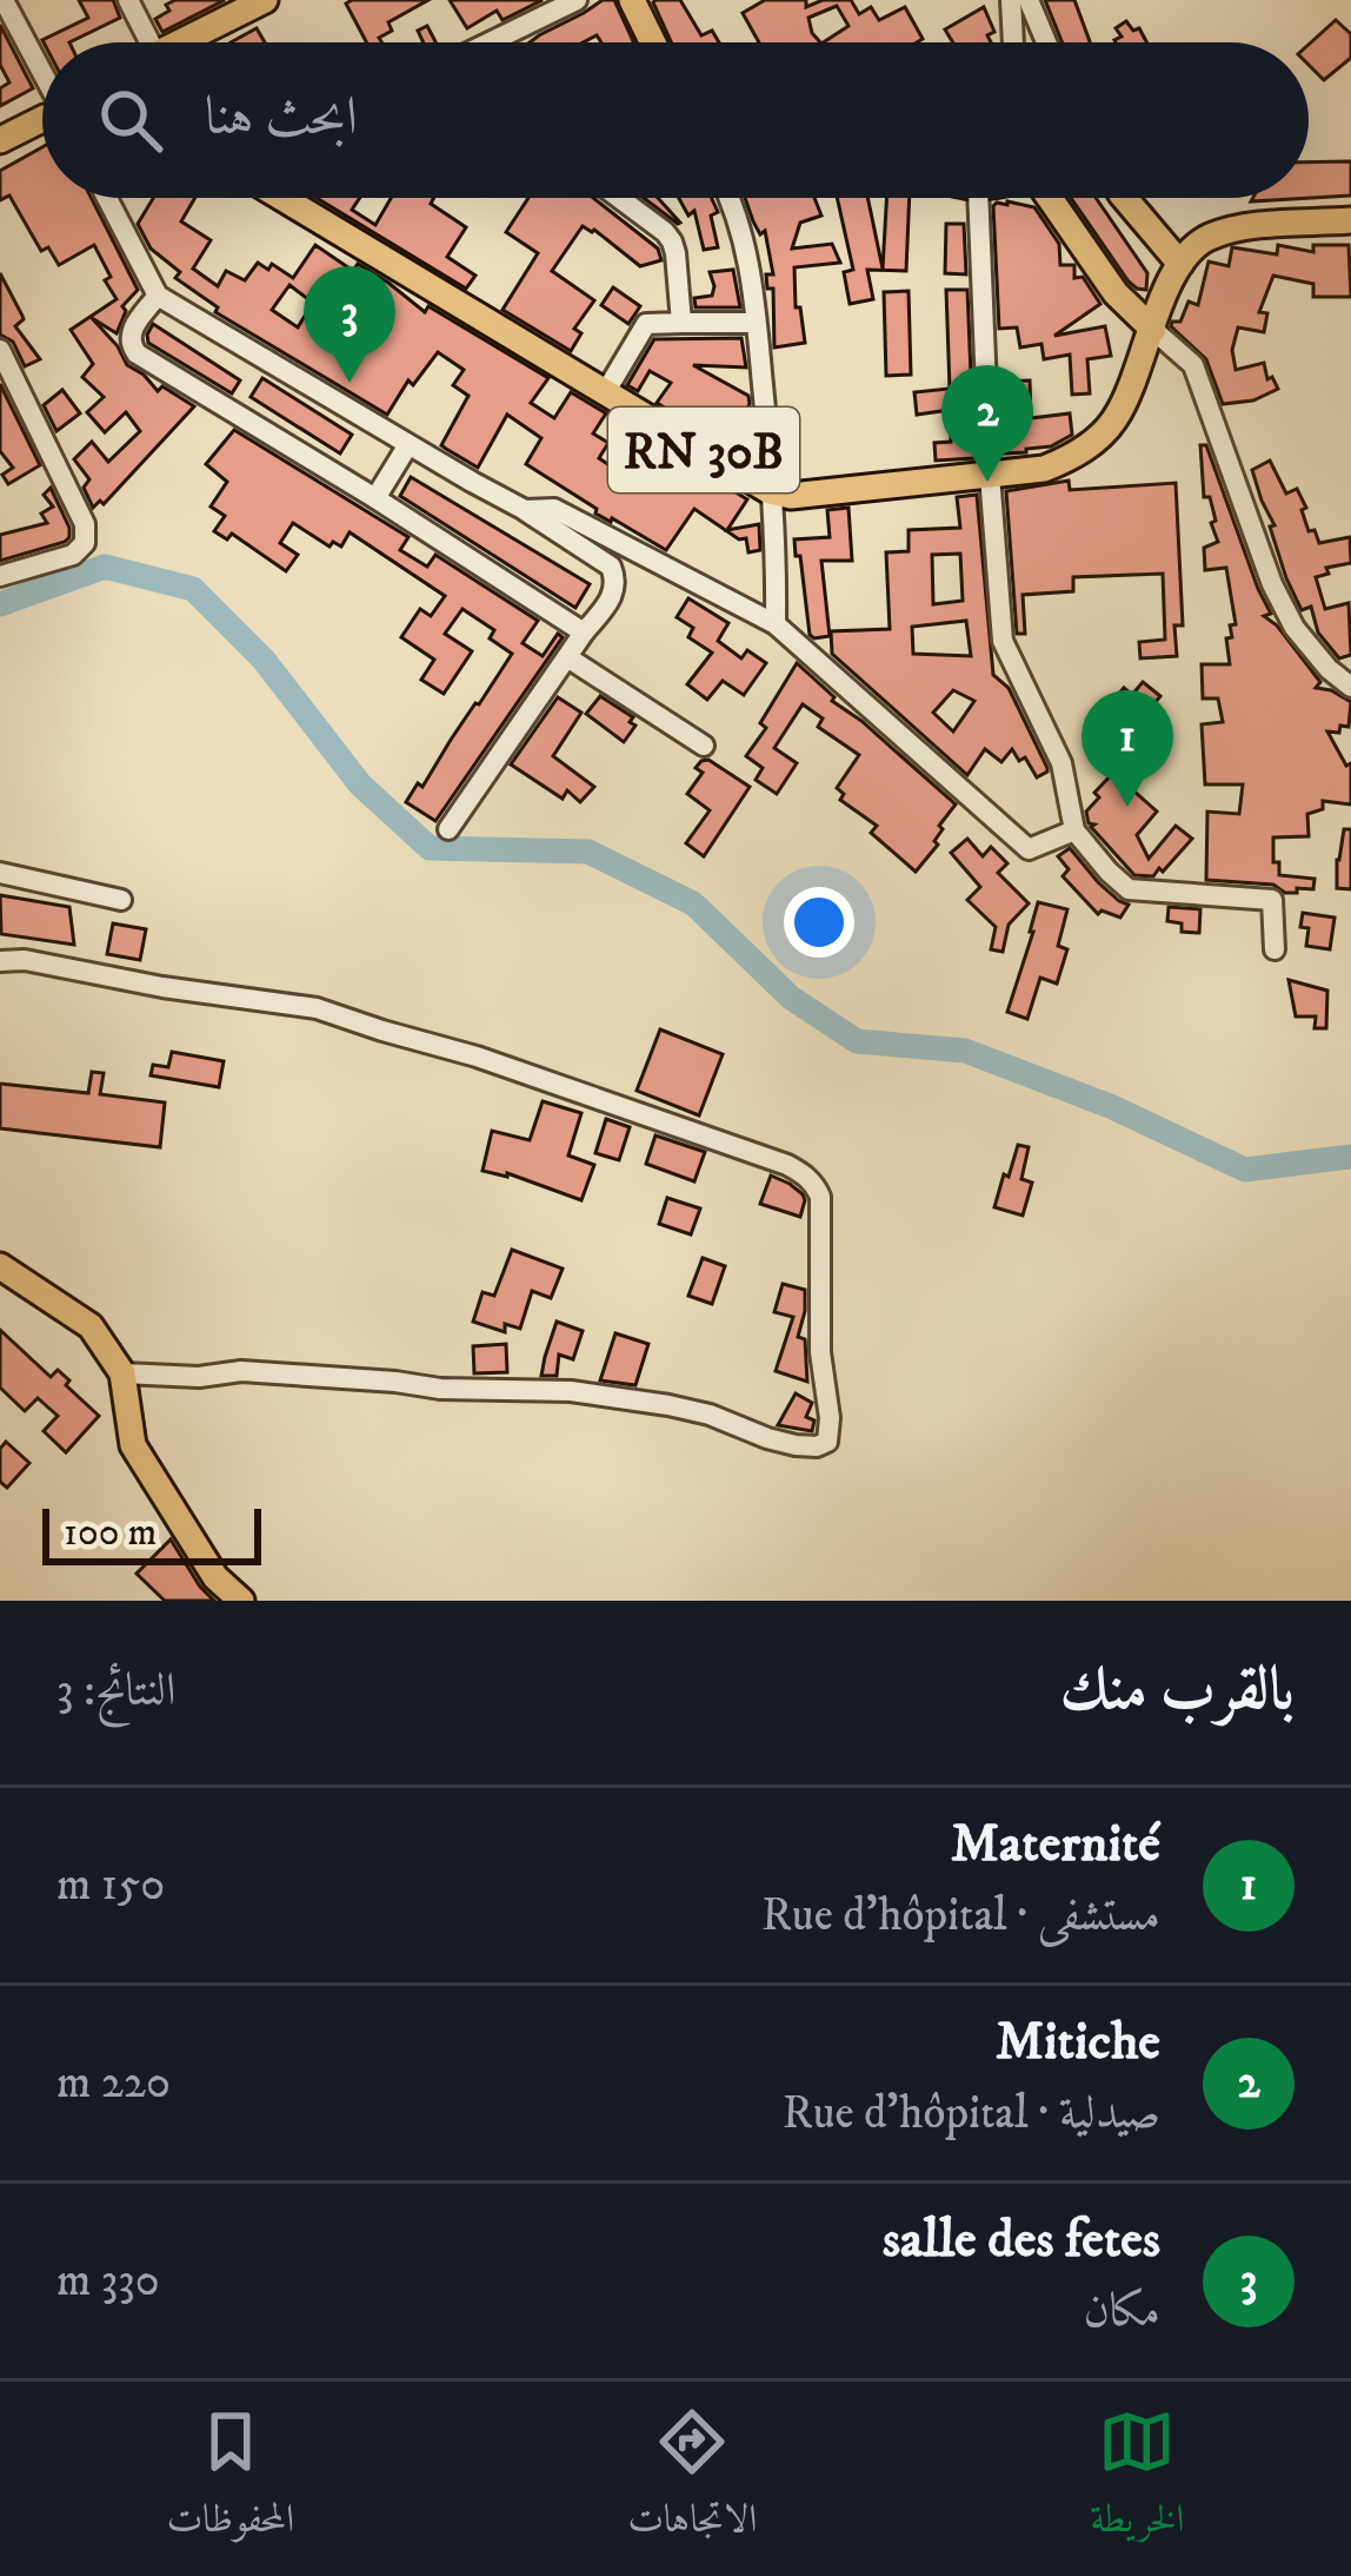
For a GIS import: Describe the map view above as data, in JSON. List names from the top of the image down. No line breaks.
{"streets":{"main road":["RN 30B"]},"scale_bar":"100 m","page":{"search":"ابحث هنا","pins":["3","2","1"],"scale":"100 m","heading":["بالقرب منك","النتائج: 3"],"list":[{"mark":"1","name":"Maternité","note":"مستشفى · Rue d'hôpital","value":"150 m"},{"mark":"2","name":"Mitiche","note":"صيدلية · Rue d'hôpital","value":"220 m"},{"mark":"3","name":"salle des fetes","note":"مكان","value":"330 m"}],"nav":["الخريطة","الاتجاهات","المحفوظات"]}}
